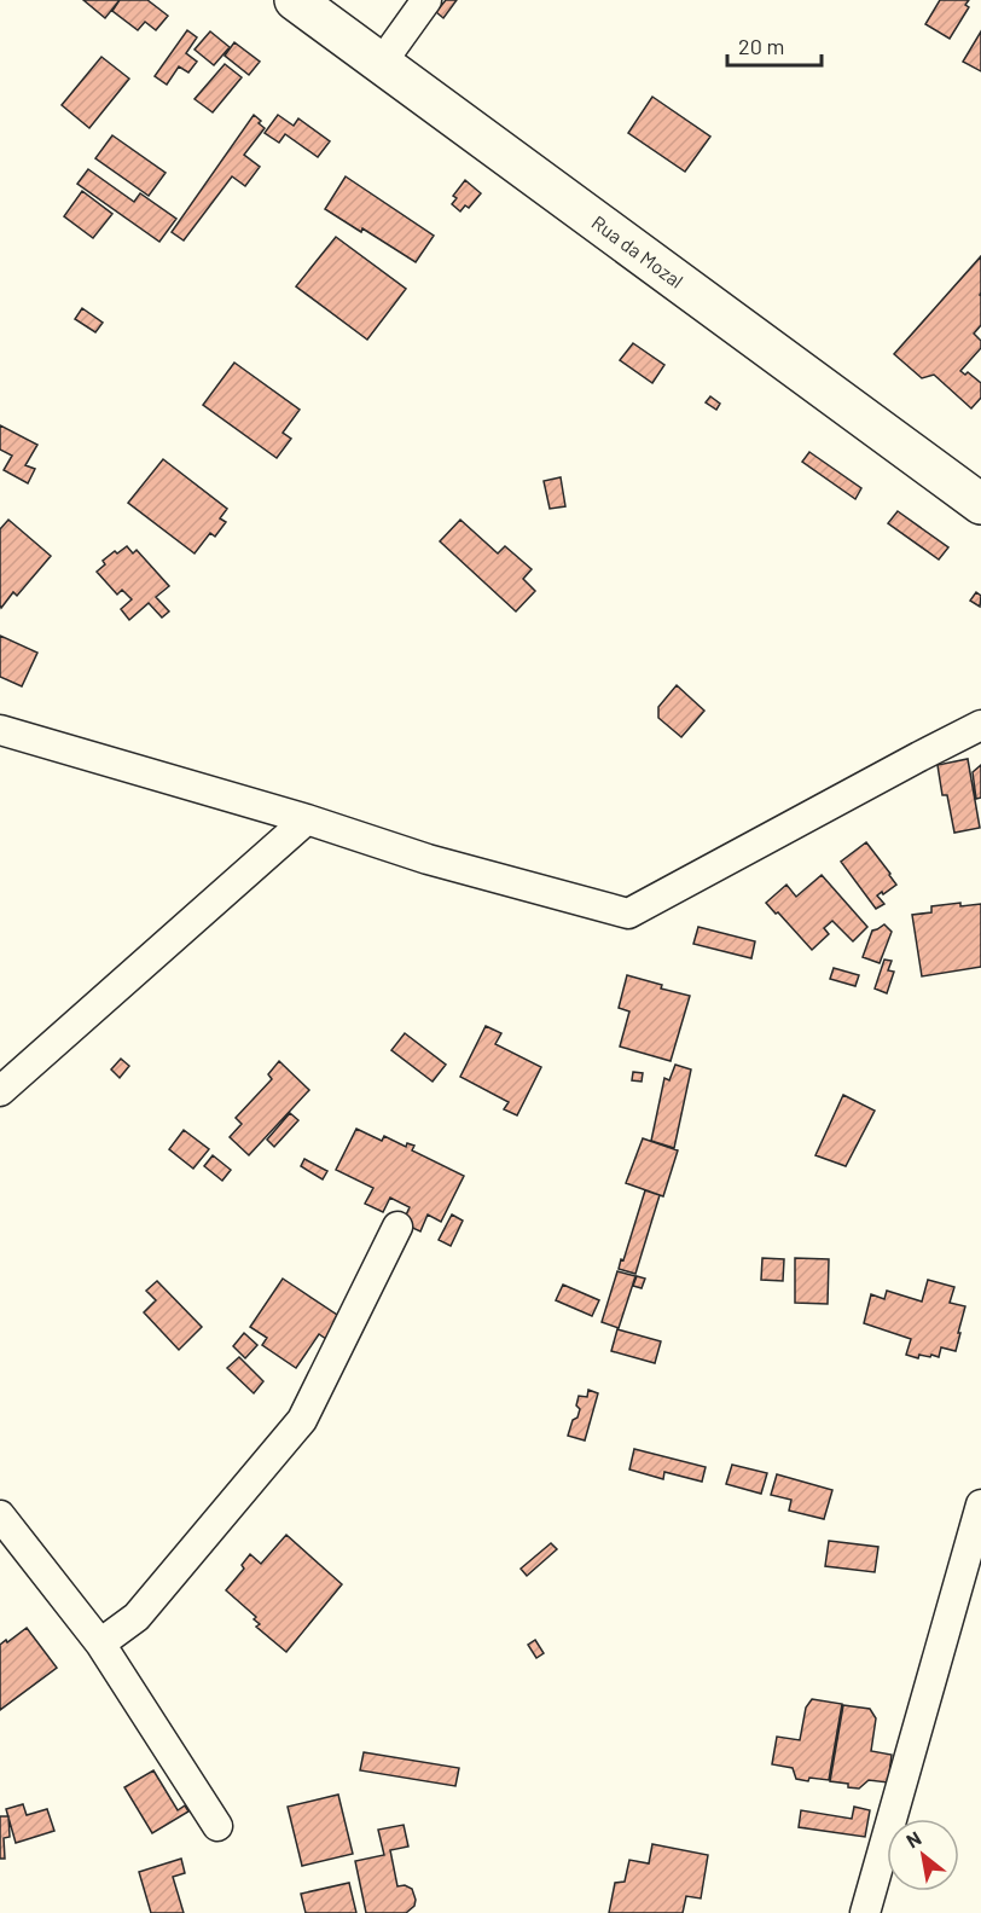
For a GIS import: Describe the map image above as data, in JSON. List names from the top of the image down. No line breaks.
{"streets":{"main road":["Rua da Mozal"]},"scale_bar":"20 m","north":"top left"}
